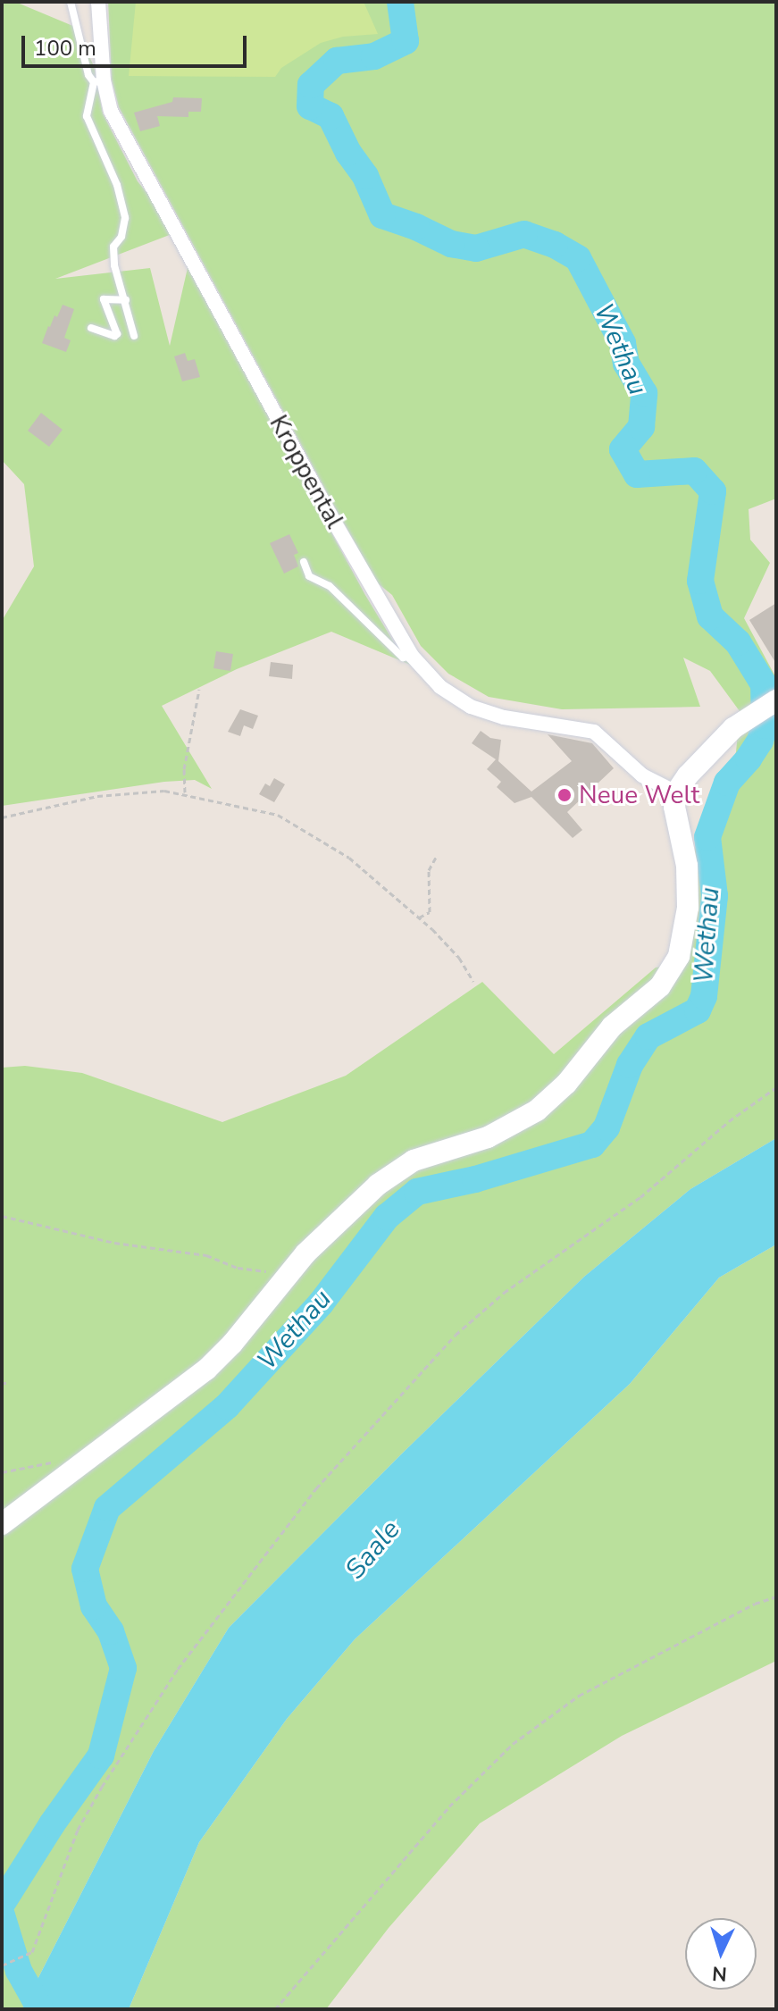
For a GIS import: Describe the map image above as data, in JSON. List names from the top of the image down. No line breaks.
{"streets":{"street":["Kroppental"]},"water":["Wethau","Saale"],"places":["Neue Welt"],"scale_bar":"100 m","north":"bottom"}
